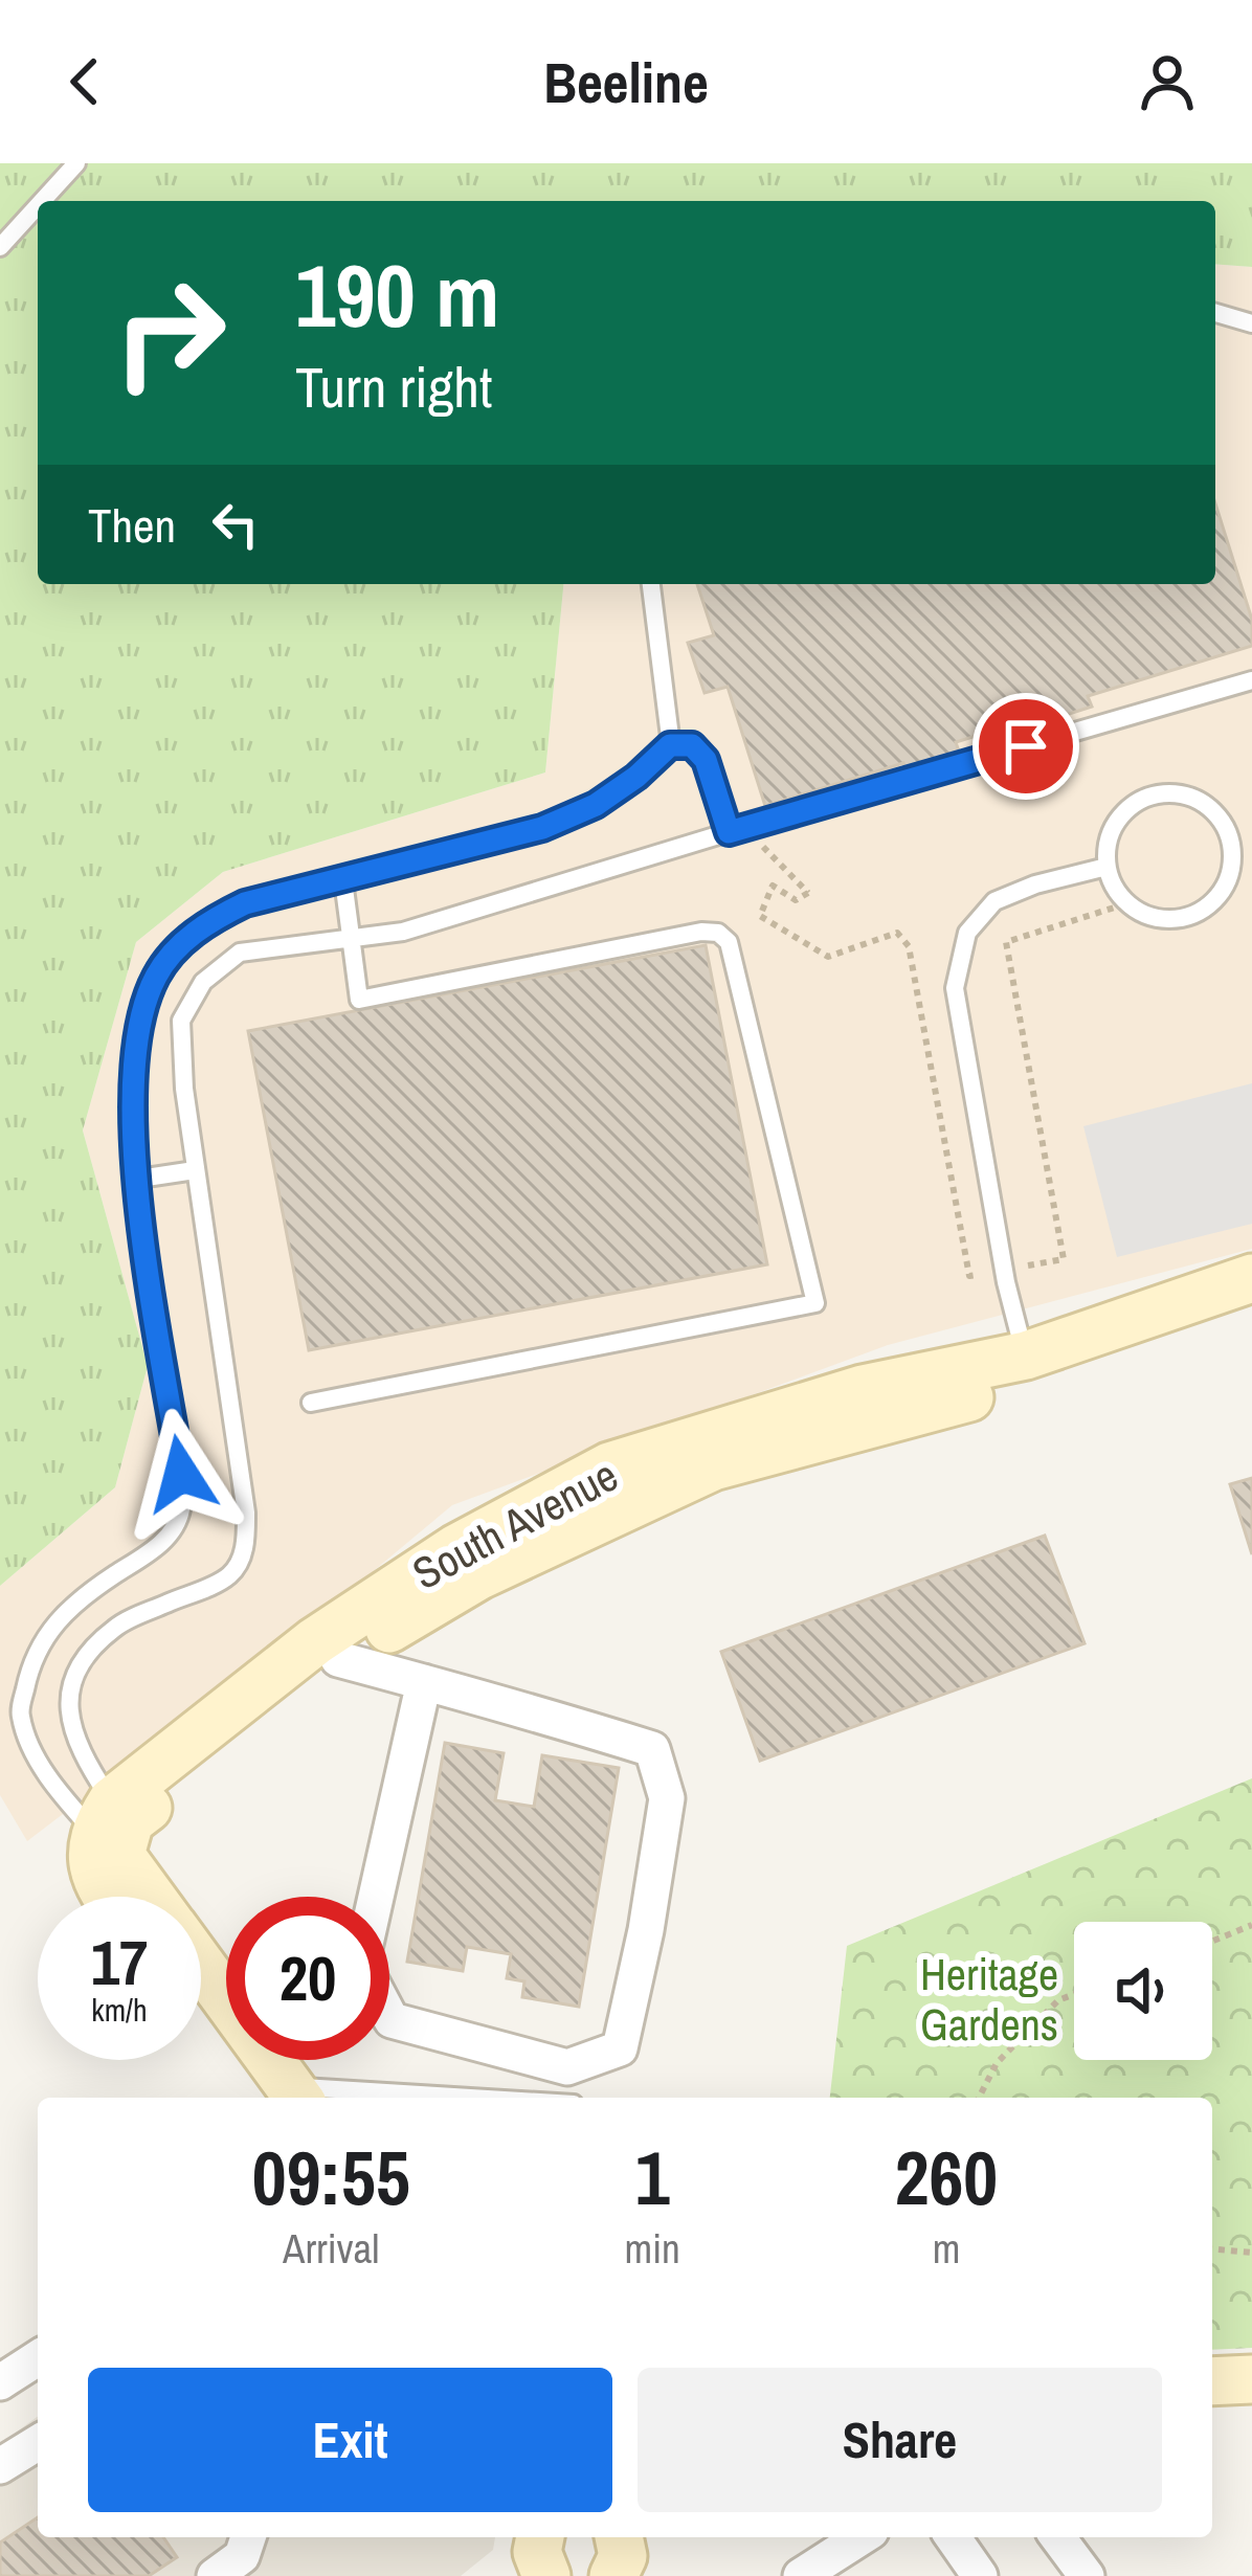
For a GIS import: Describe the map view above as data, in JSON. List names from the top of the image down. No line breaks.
{"streets":{"street":["South Avenue"]},"parks":["Heritage Gardens"],"page":{"header":"Beeline","turn":["190 m","Turn right"],"then":"Then","speed":"17 km/h","limit":"20","eta":["09:55","Arrival","1","min","260","m"],"buttons":["Exit","Share"]}}
